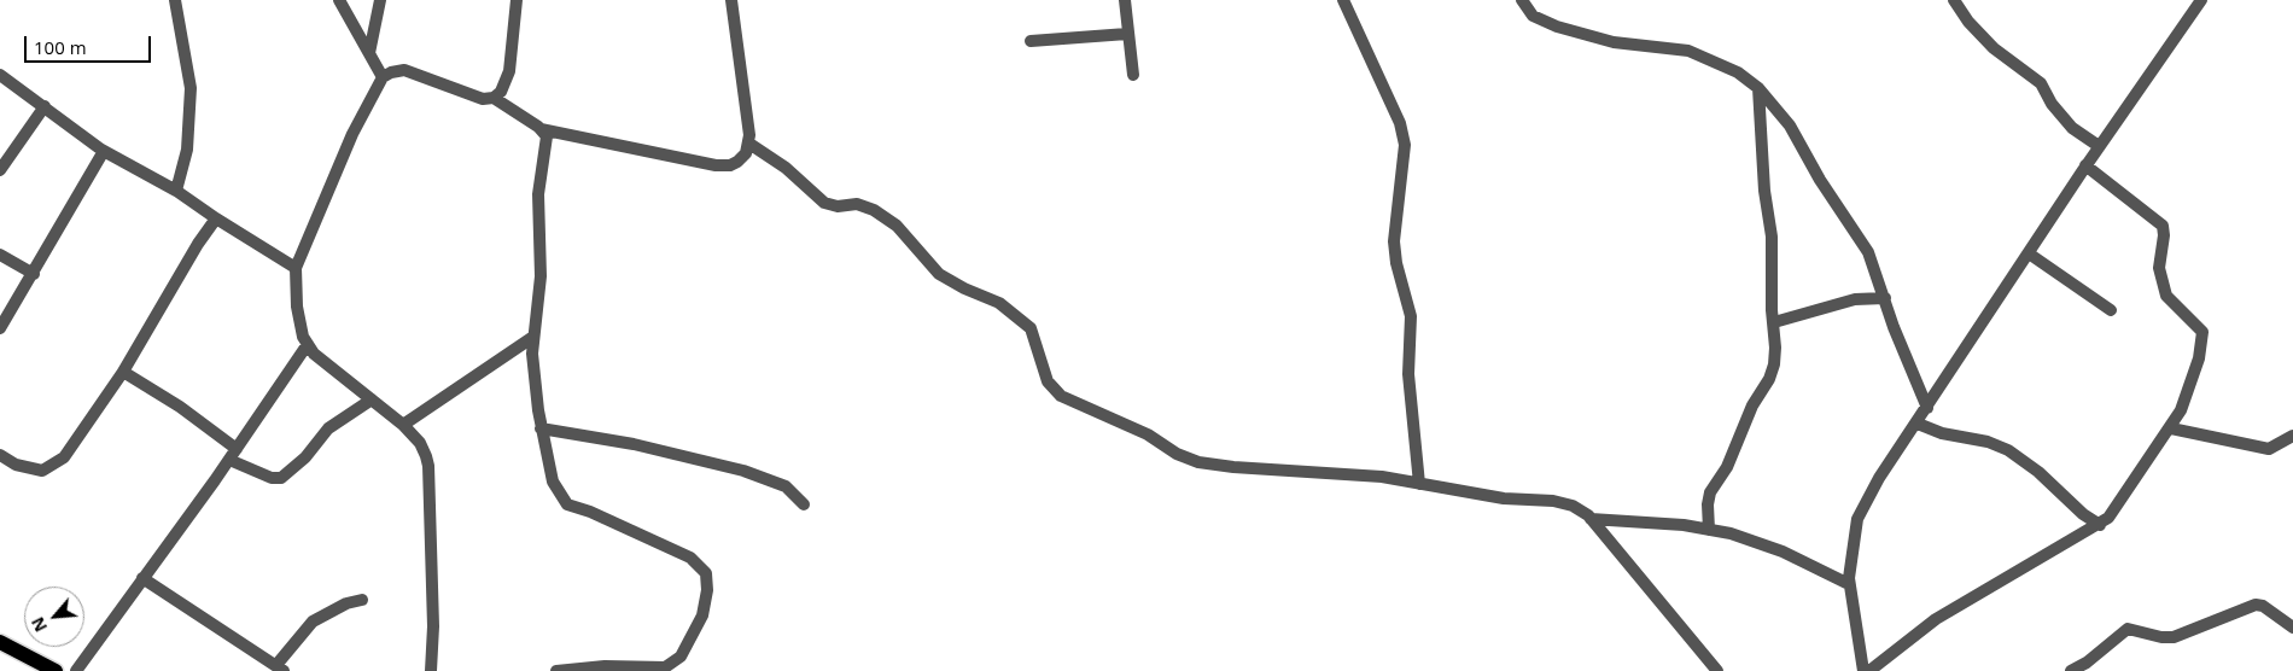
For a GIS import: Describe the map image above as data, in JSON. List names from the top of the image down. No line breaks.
{"scale_bar":"100 m","north":"bottom left"}
